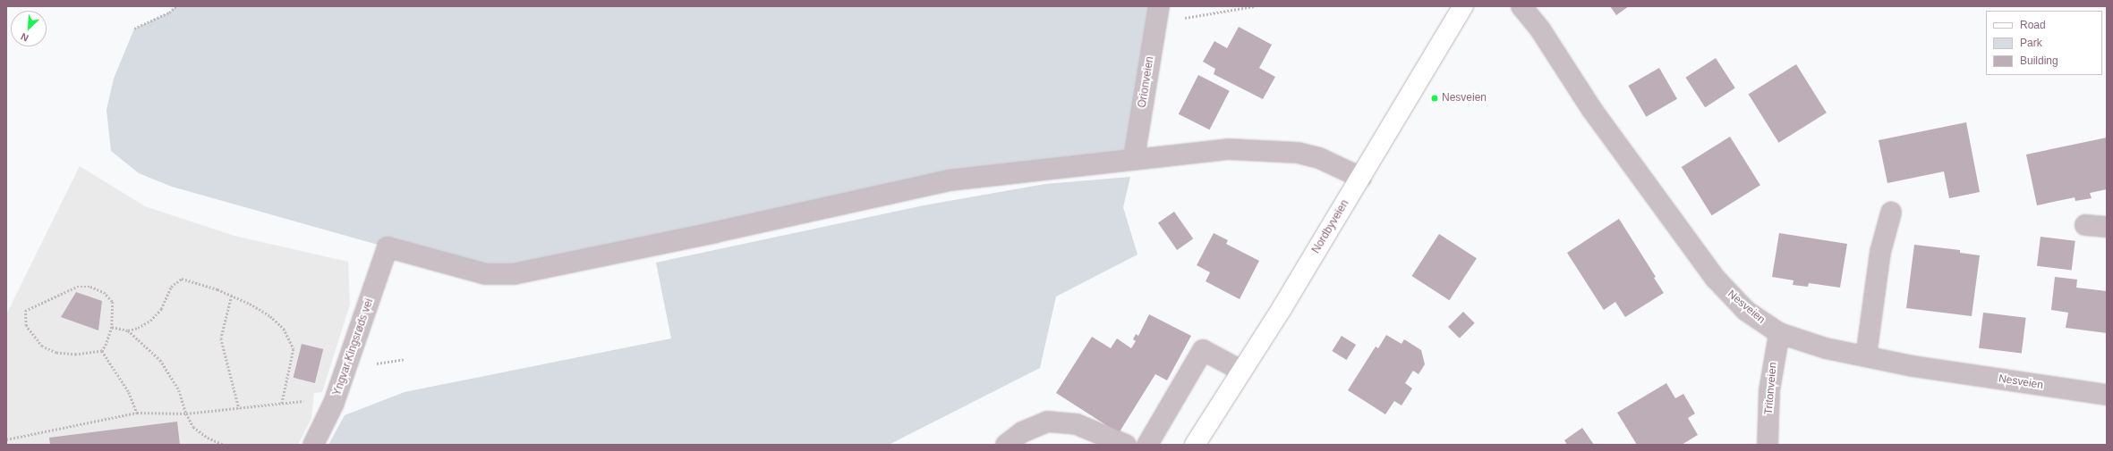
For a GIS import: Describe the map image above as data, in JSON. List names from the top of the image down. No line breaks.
{"streets":{"main road":["Nordbyveien"],"street":["Orionveien","Nesveien","Yngvar Kingsrøds vei","Tritonveien"]},"crossings":[["Orionveien","Yngvar Kingsrøds vei"],["Nesveien","Tritonveien"]],"places":["Nesveien"],"legend":["Road","Park","Building"],"north":"bottom left"}
